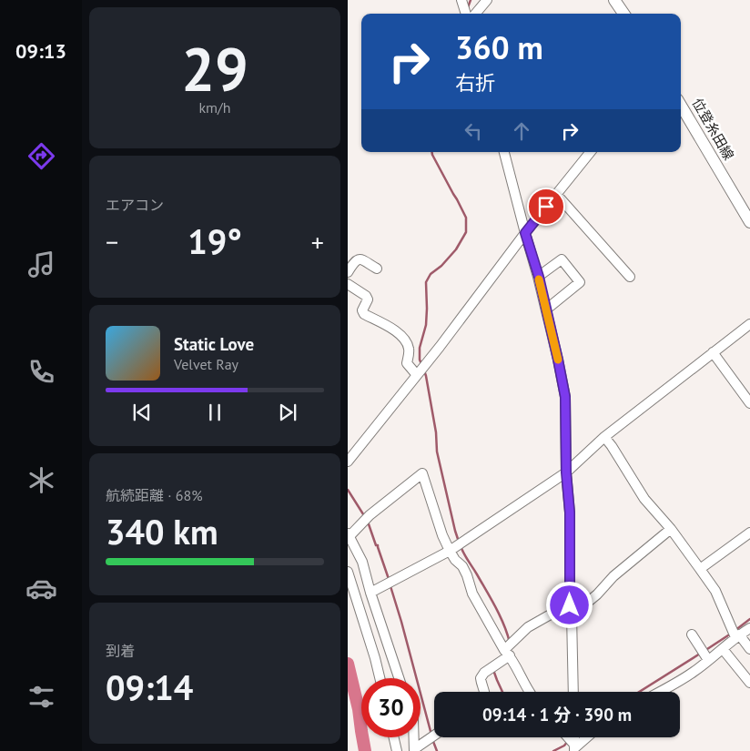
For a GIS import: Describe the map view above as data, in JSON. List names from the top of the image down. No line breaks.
{"streets":{"main road":["位登糸田線"]},"page":{"tabs":"09:13","tile":[["29","km/h"],"エアコン",["航続距離 · 68%","340 km"],["到着","09:14"]],"turn":["360 m","右折"],"heat":["−","19°","+"],"song":["Static Love","Velvet Ray"],"limit":"30","trip":"09:14 · 1 分 · 390 m"}}
